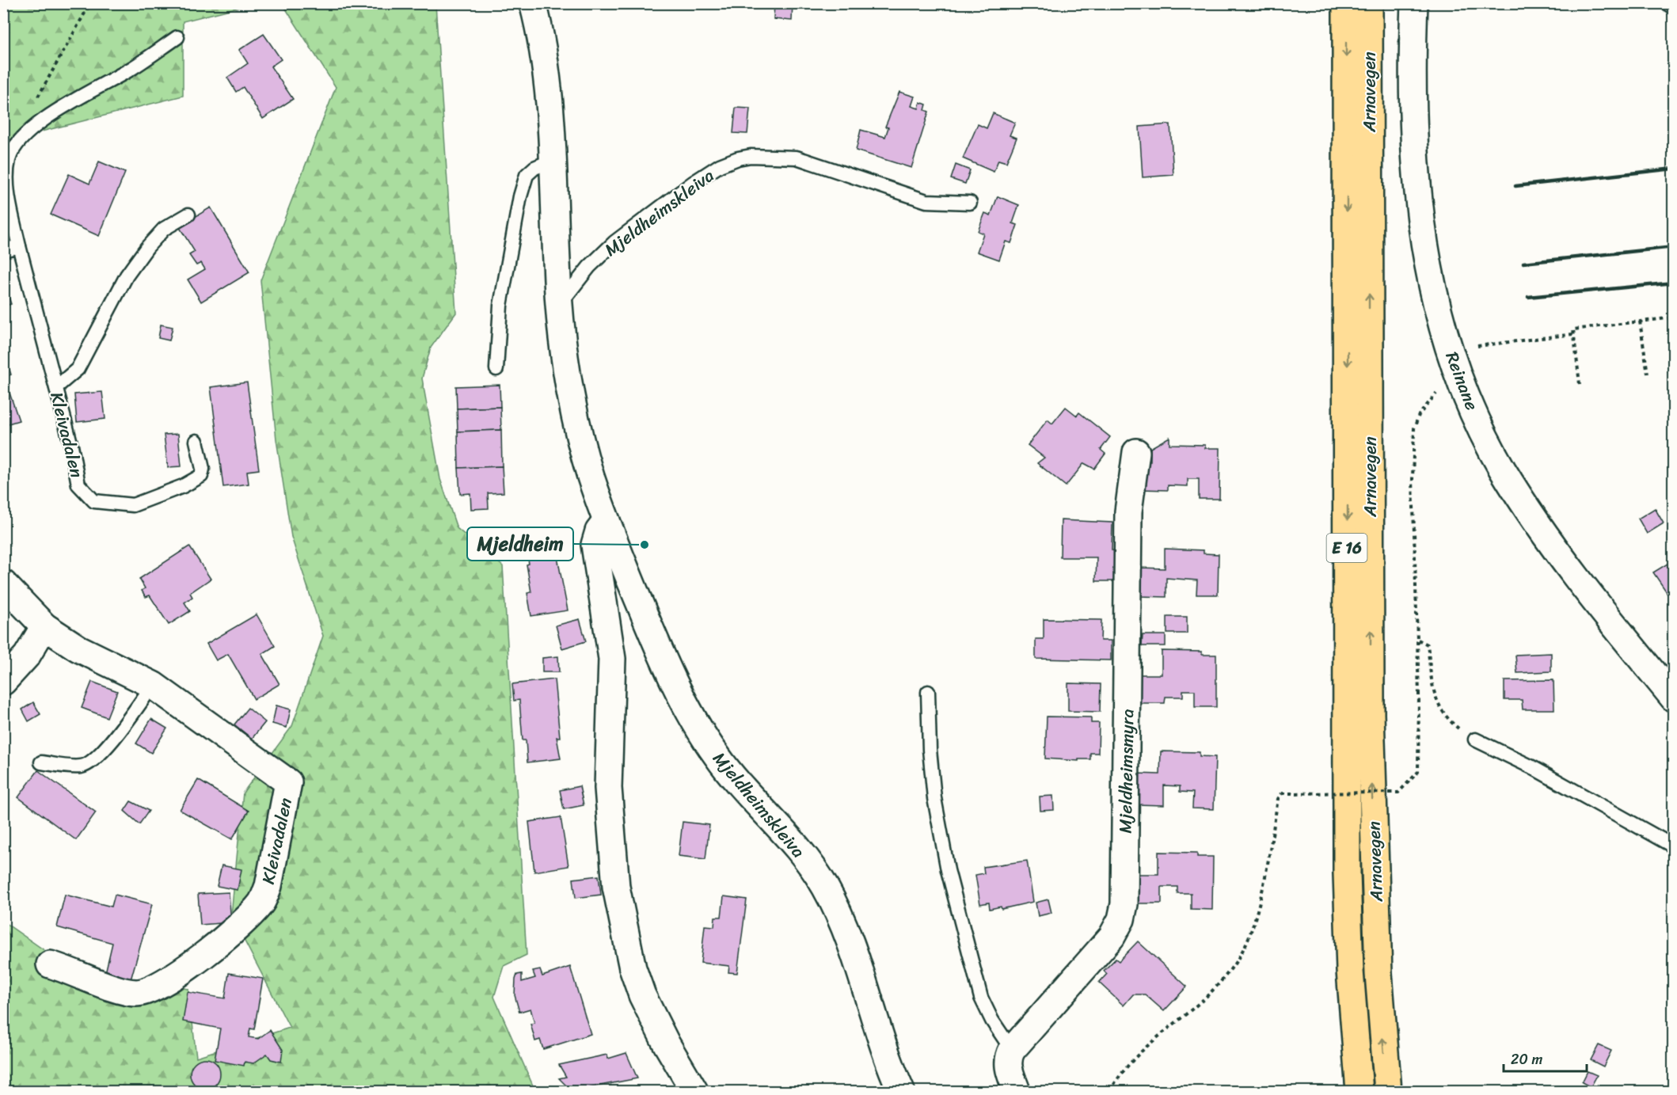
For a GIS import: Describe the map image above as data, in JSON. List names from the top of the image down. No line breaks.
{"streets":{"highway":["Arnavegen","E 16"],"street":["Mjeldheimskleiva","Reinane","Kleivadalen","Mjeldheimsmyra"]},"places":["Mjeldheim"],"scale_bar":"20 m"}
